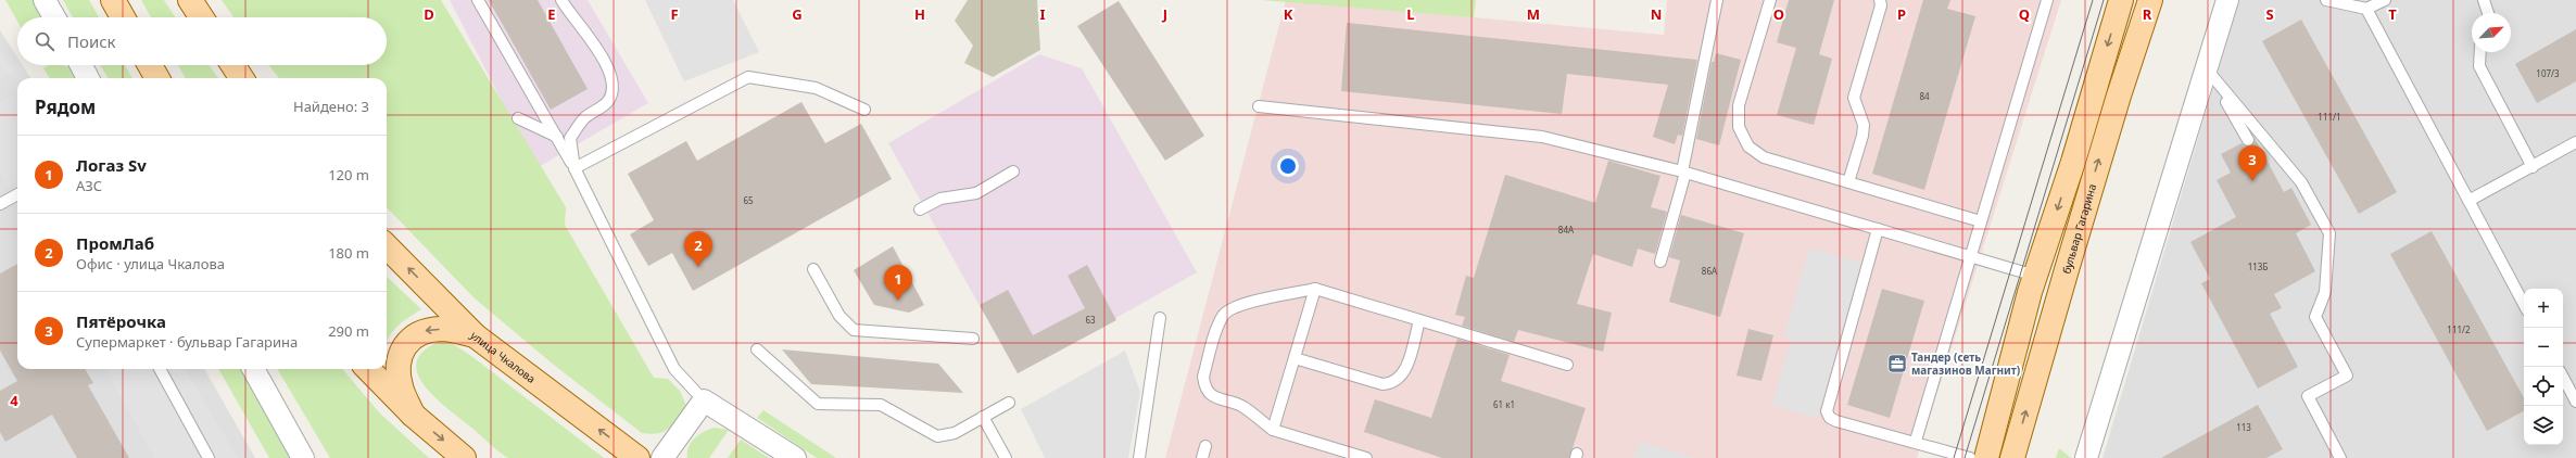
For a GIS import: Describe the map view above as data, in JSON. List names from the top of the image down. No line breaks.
{"streets":{"main road":["бульвар Гагарина","улица Чкалова"]},"places":{"office":["Тандер (сеть магазинов Магнит)"]},"house_numbers":["107/3","84","111/1","65","84А","113Б","86А","63","111/2","61 к1","113"],"north":"top right","page":{"search":"Поиск","heading":["Рядом","Найдено: 3"],"list":[{"mark":"1","name":"Логаз Sv","note":"АЗС","value":"120 m"},{"mark":"2","name":"ПромЛаб","note":"Офис · улица Чкалова","value":"180 m"},{"mark":"3","name":"Пятёрочка","note":"Супермаркет · бульвар Гагарина","value":"290 m"}],"pins":["3","2","1"],"map_buttons":["+","−"]},"grid":{"columns":["D","E","F","G","H","I","J","K","L","M","N","O","P","Q","R","S","T"],"rows":["4"]}}
